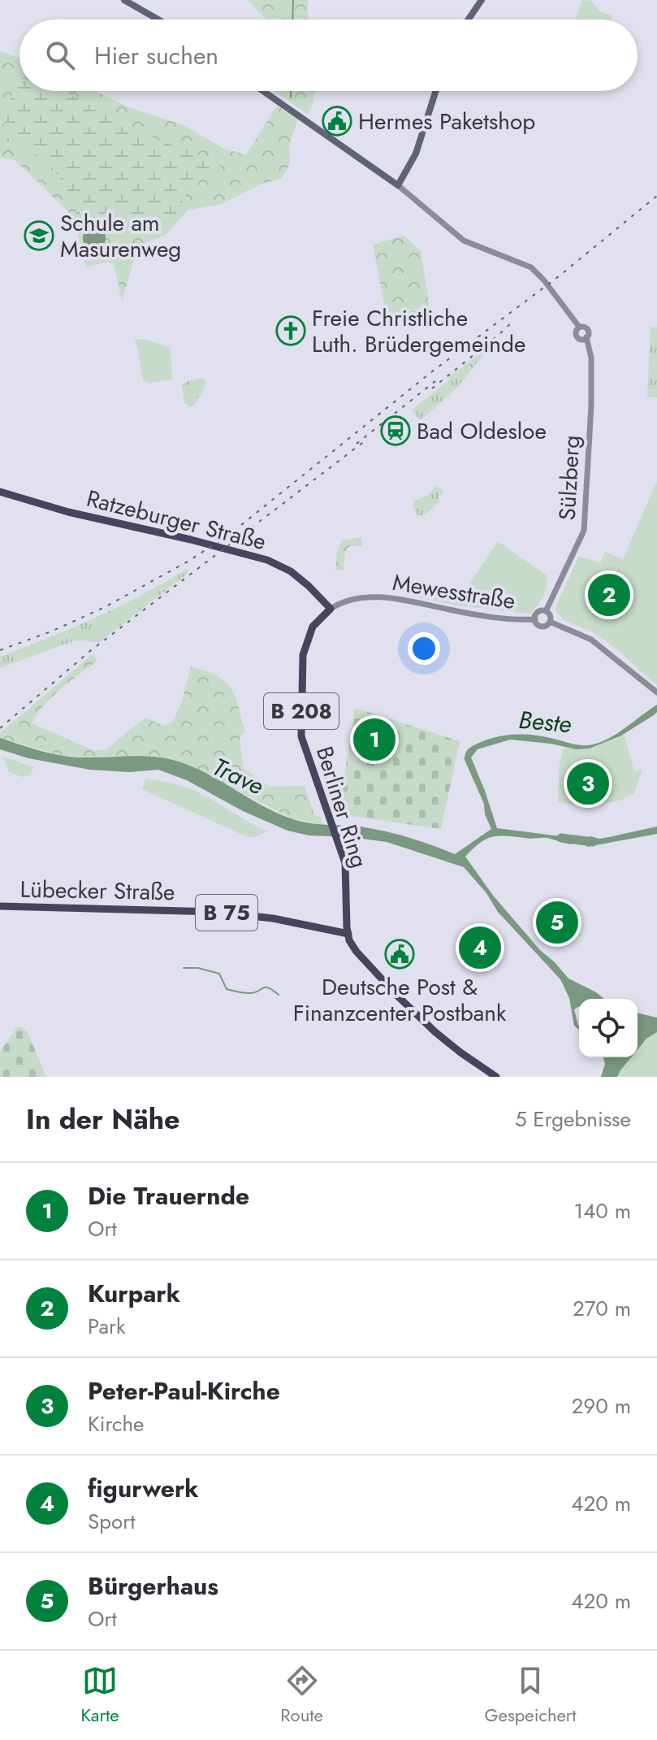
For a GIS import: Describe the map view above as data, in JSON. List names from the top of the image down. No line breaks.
{"streets":{"main road":["Ratzeburger Straße","B 208","Berliner Ring","Lübecker Straße","B 75"],"street":["Sülzberg","Mewesstraße"]},"crossings":[["Sülzberg","Mewesstraße"],["Ratzeburger Straße","Mewesstraße"],["Ratzeburger Straße","Berliner Ring"],["Mewesstraße","Berliner Ring"],["Berliner Ring","Lübecker Straße"]],"water":["Beste","Trave"],"places":{"public building":["Hermes Paketshop","Deutsche Post & Finanzcenter Postbank"],"school or university":["Schule am Masurenweg"],"church":["Freie Christliche Luth. Brüdergemeinde"],"station":["Bad Oldesloe"]},"page":{"search":"Hier suchen","pins":["2","1","3","5","4"],"heading":["In der Nähe","5 Ergebnisse"],"list":[{"mark":"1","name":"Die Trauernde","note":"Ort","value":"140 m"},{"mark":"2","name":"Kurpark","note":"Park","value":"270 m"},{"mark":"3","name":"Peter-Paul-Kirche","note":"Kirche","value":"290 m"},{"mark":"4","name":"figurwerk","note":"Sport","value":"420 m"},{"mark":"5","name":"Bürgerhaus","note":"Ort","value":"420 m"}],"nav":["Karte","Route","Gespeichert"]}}
